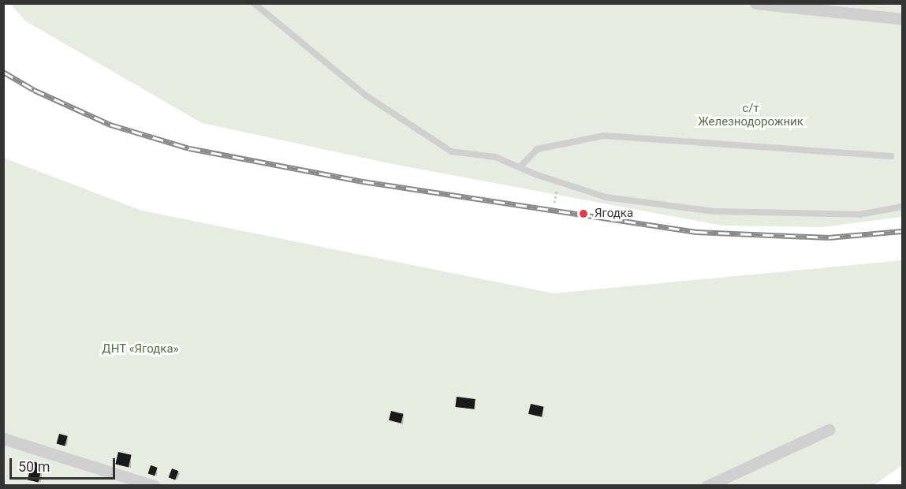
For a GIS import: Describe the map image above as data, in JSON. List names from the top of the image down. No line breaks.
{"parks":["с/т Железнодорожник","ДНТ «Ягодка»"],"places":["Ягодка"],"scale_bar":"50 m"}
